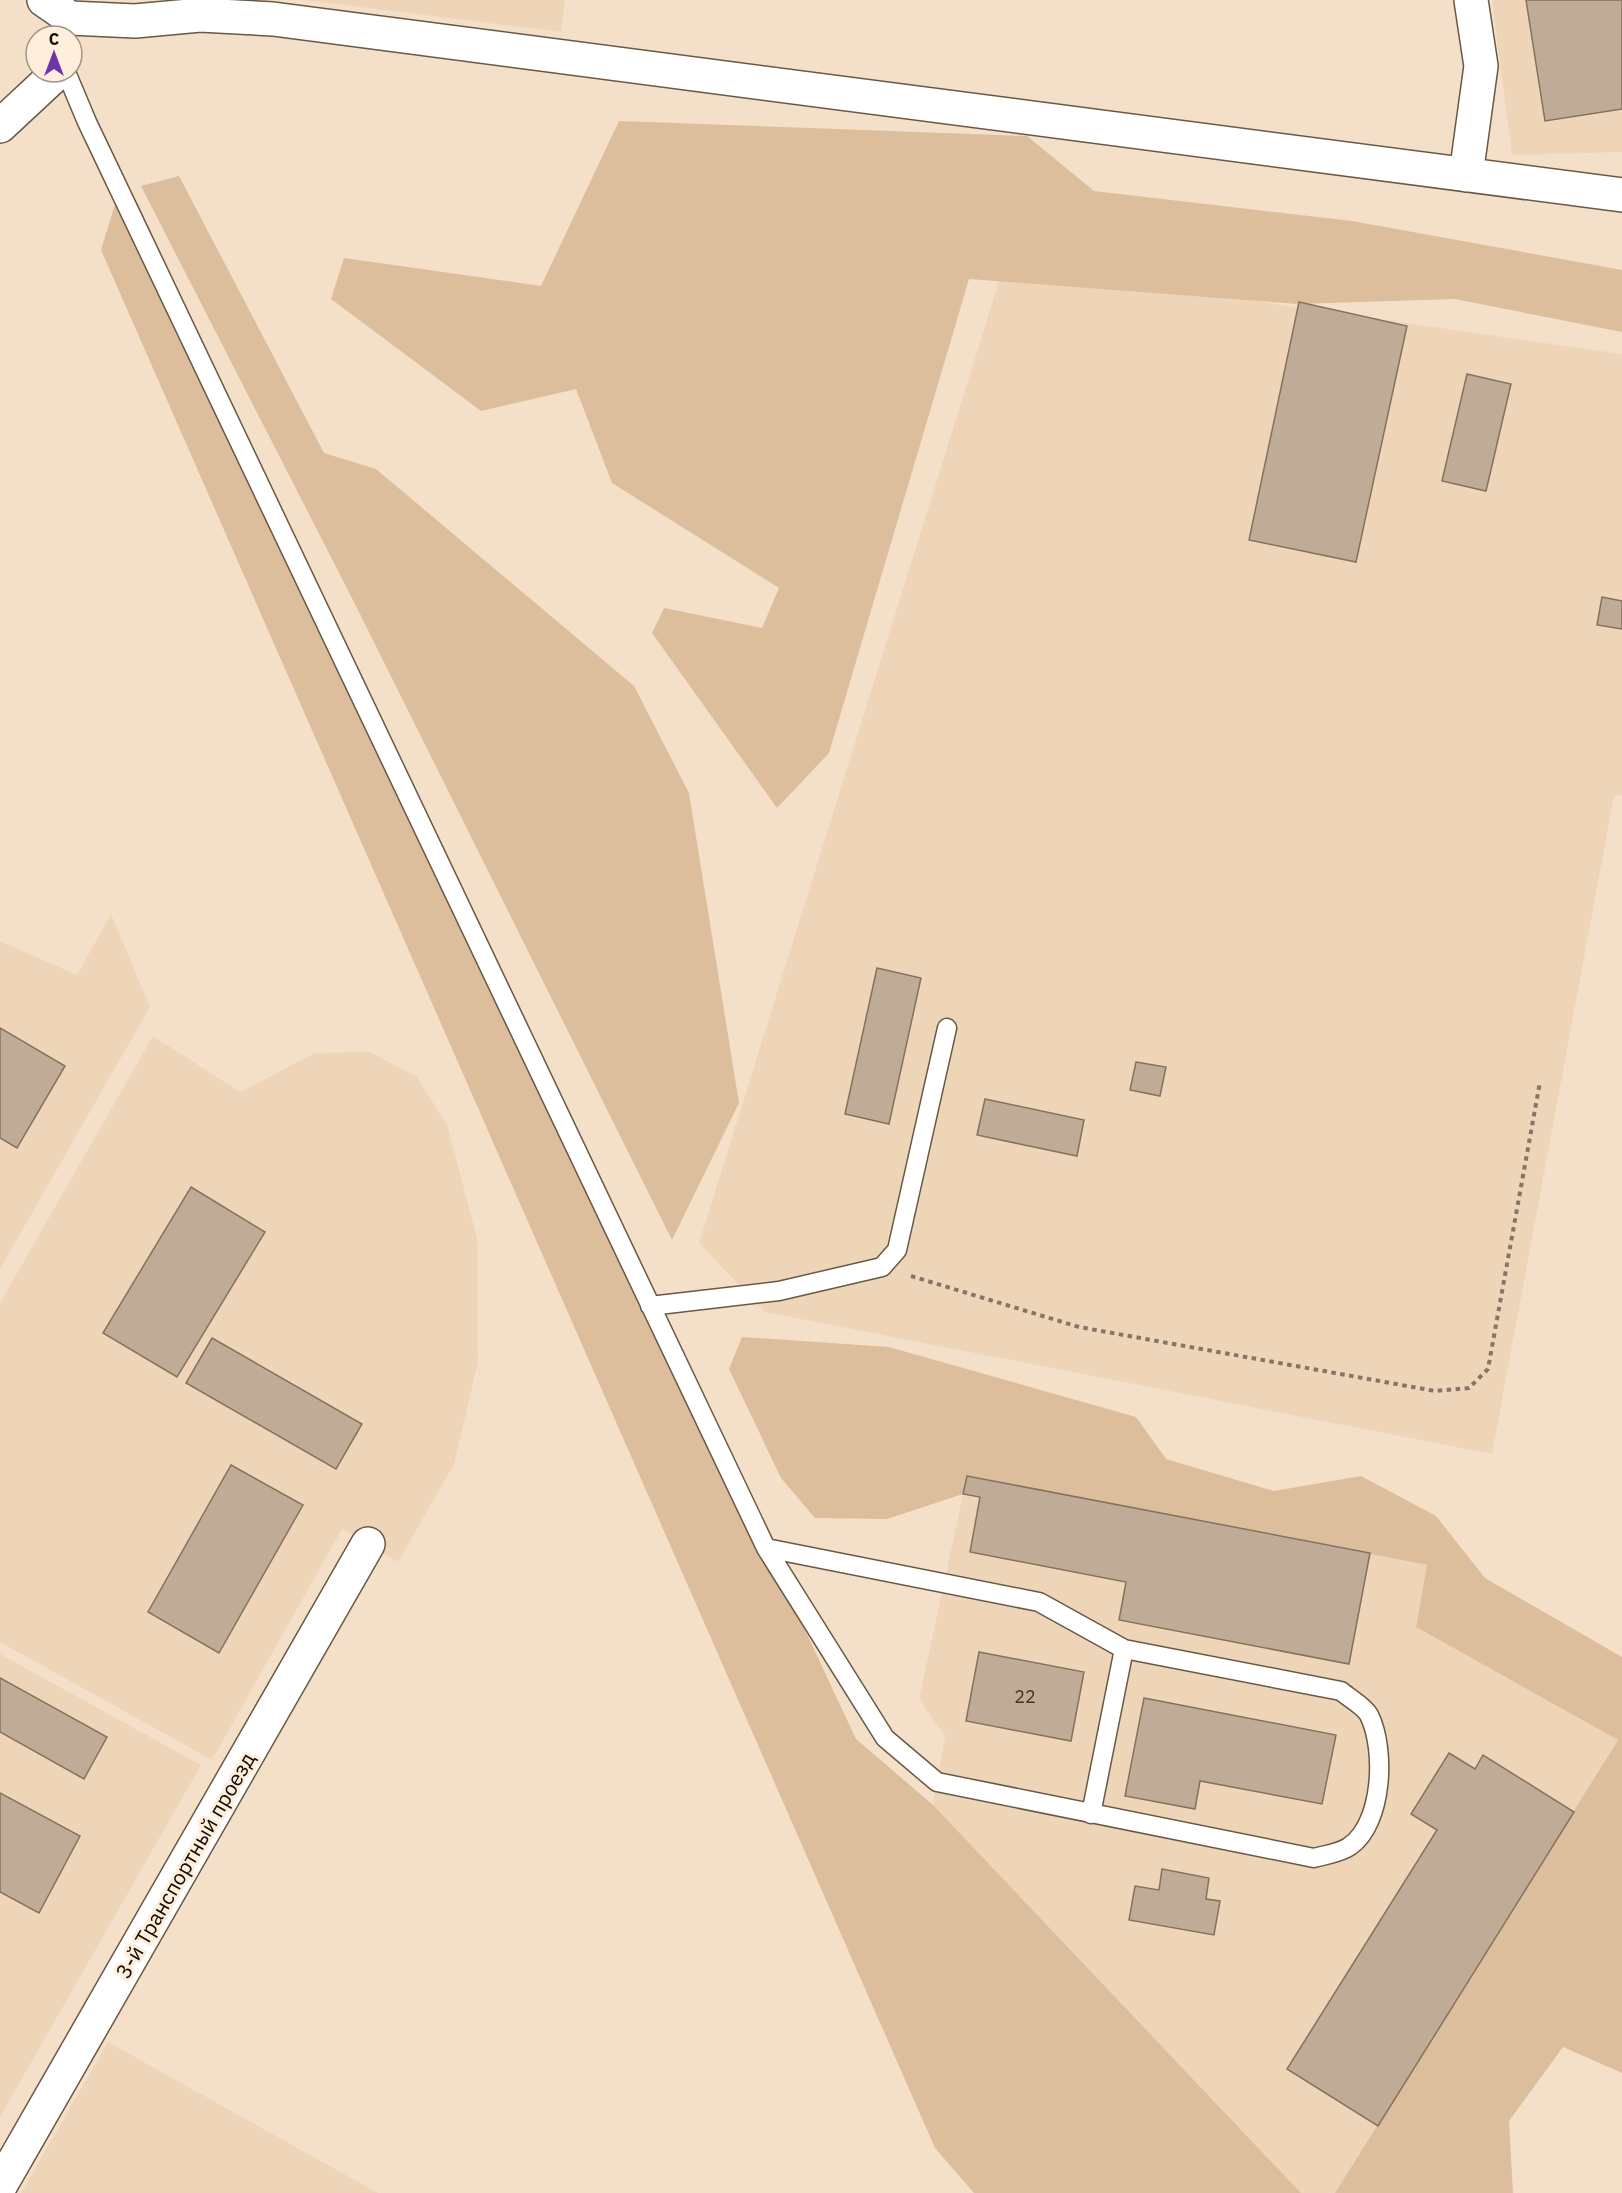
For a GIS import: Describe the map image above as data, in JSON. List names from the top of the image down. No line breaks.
{"streets":{"street":["3-й Транспортный проезд"]},"house_numbers":["22"],"north":"top"}
